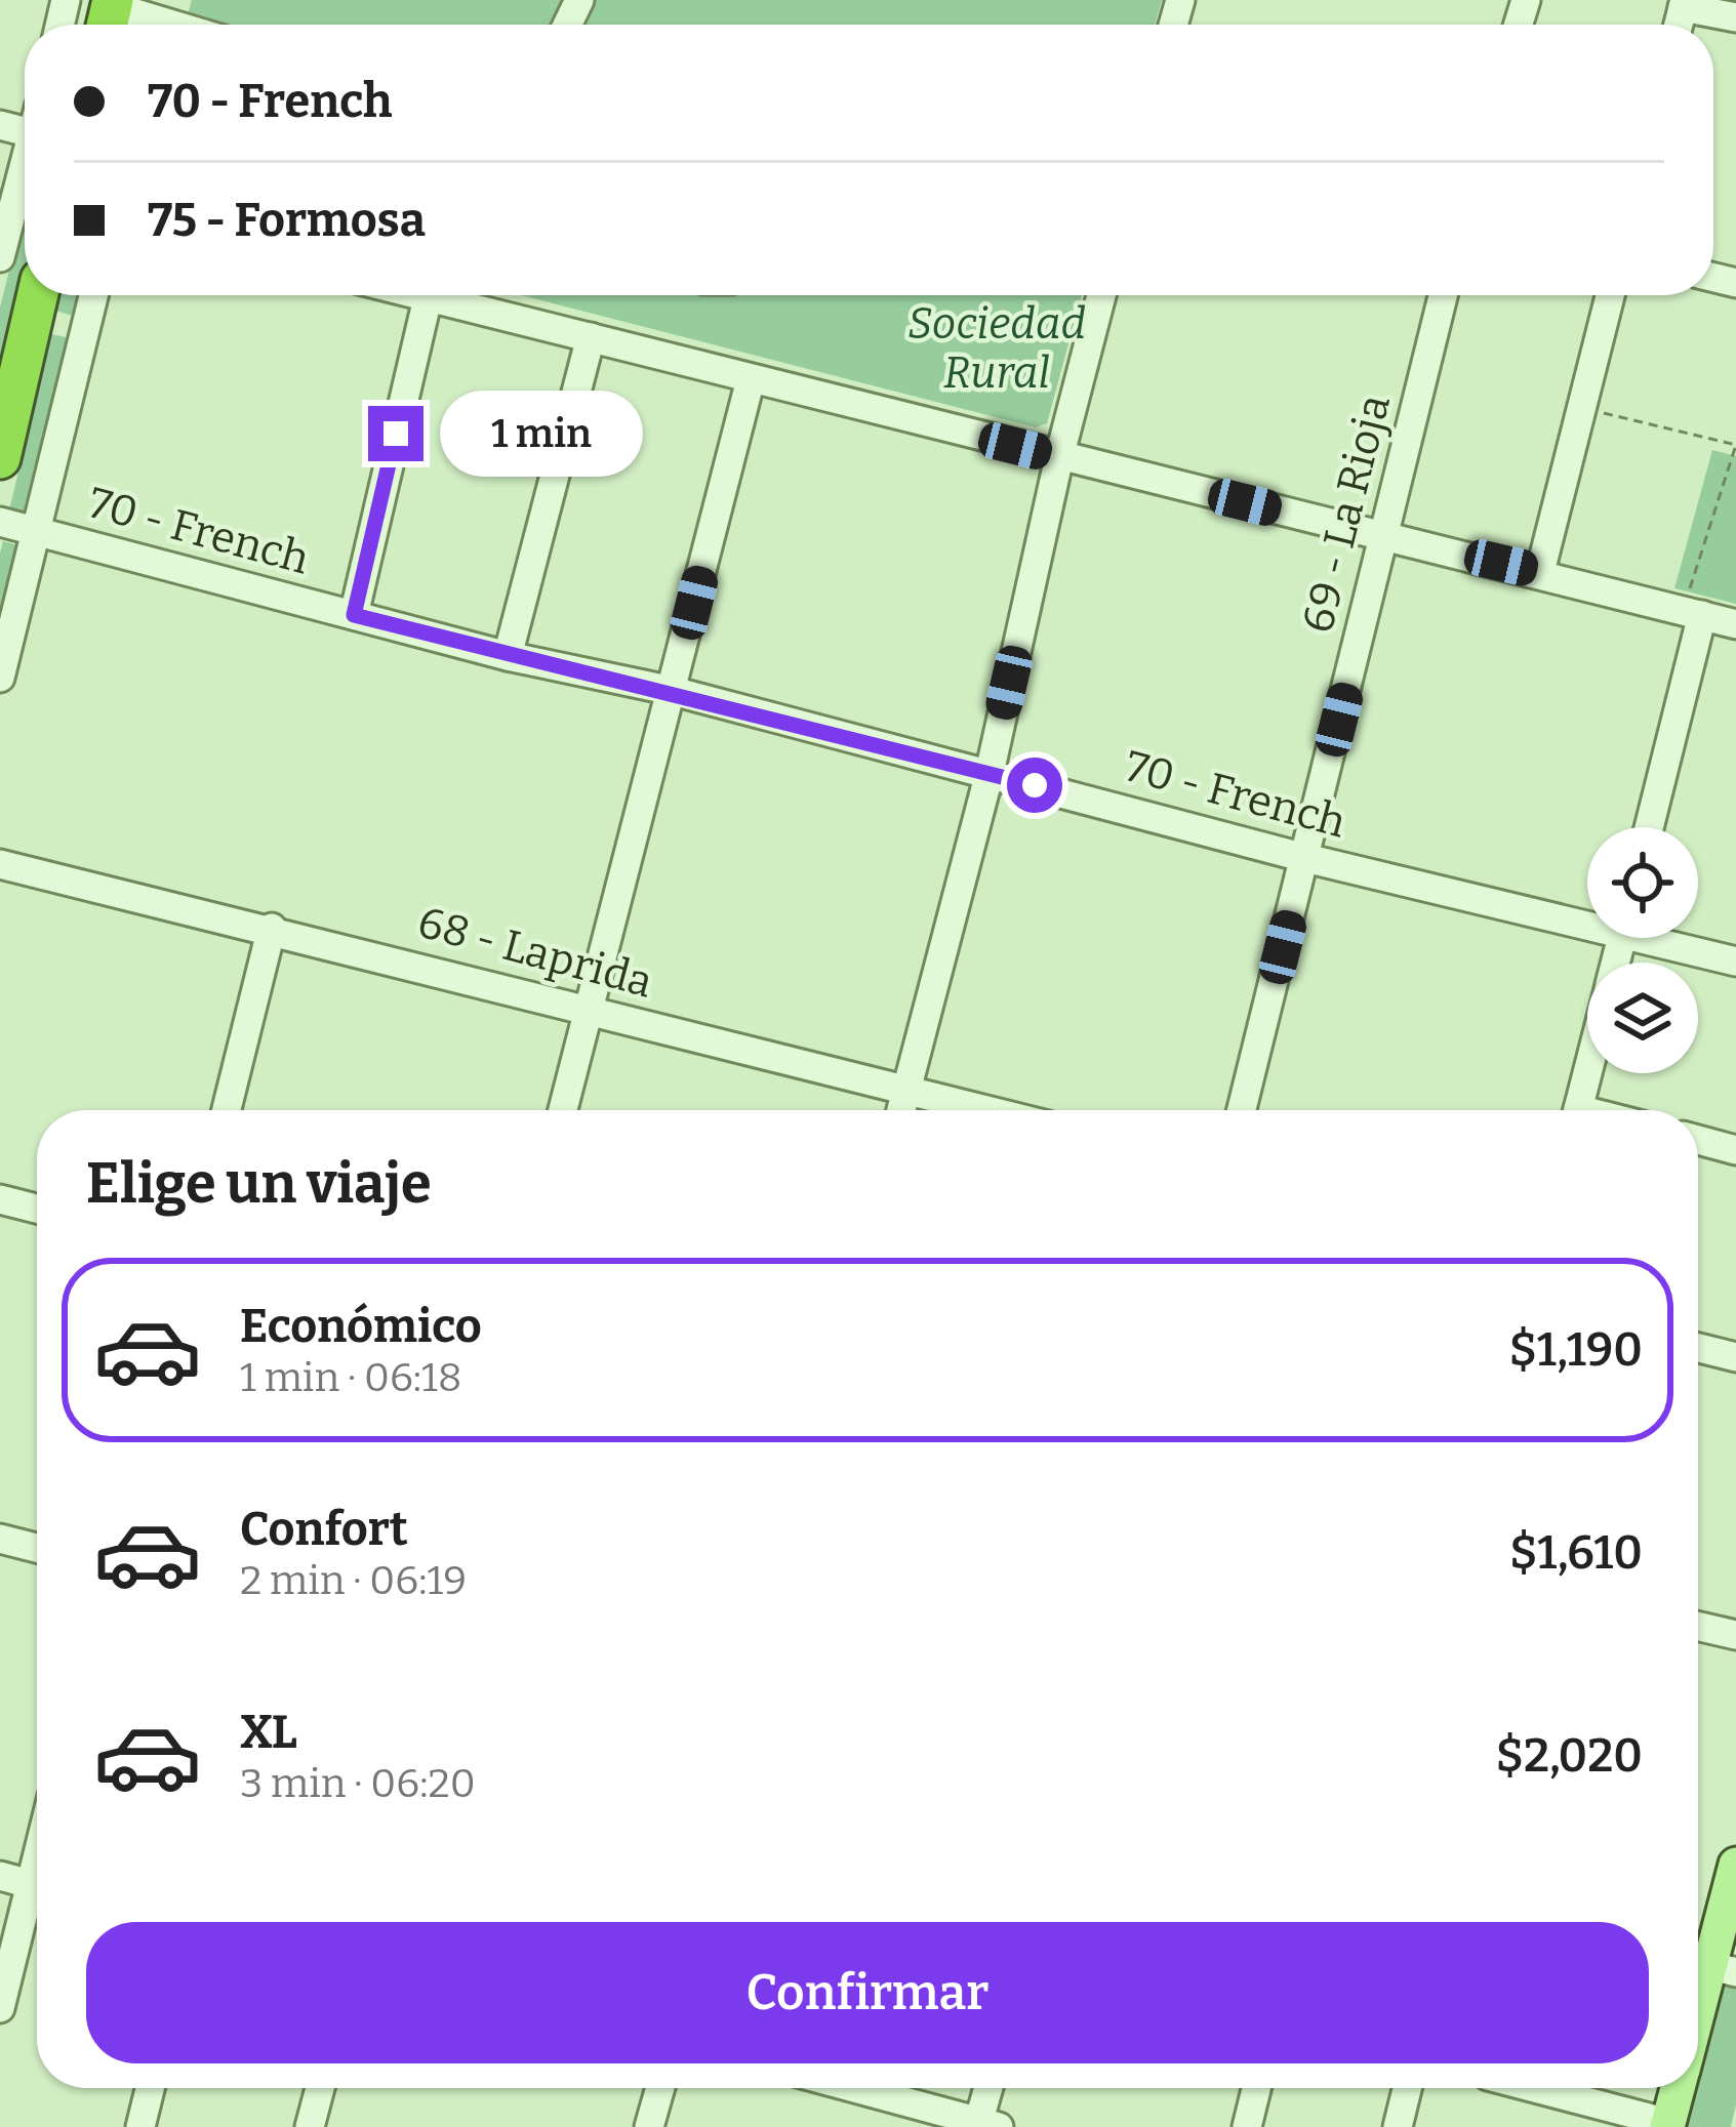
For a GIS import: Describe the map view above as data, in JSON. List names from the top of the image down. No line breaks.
{"streets":{"street":["69 - La Rioja","70 - French","68 - Laprida"]},"crossings":[["69 - La Rioja","70 - French"]],"parks":["Sociedad Rural"],"page":{"banner":["70 - French","75 - Formosa"],"bubble":"1 min","heading":"Elige un viaje","list":[{"name":"Económico","note":"1 min · 06:18","value":"$1,190"},{"name":"Confort","note":"2 min · 06:19","value":"$1,610"},{"name":"XL","note":"3 min · 06:20","value":"$2,020"}],"buttons":"Confirmar"}}
